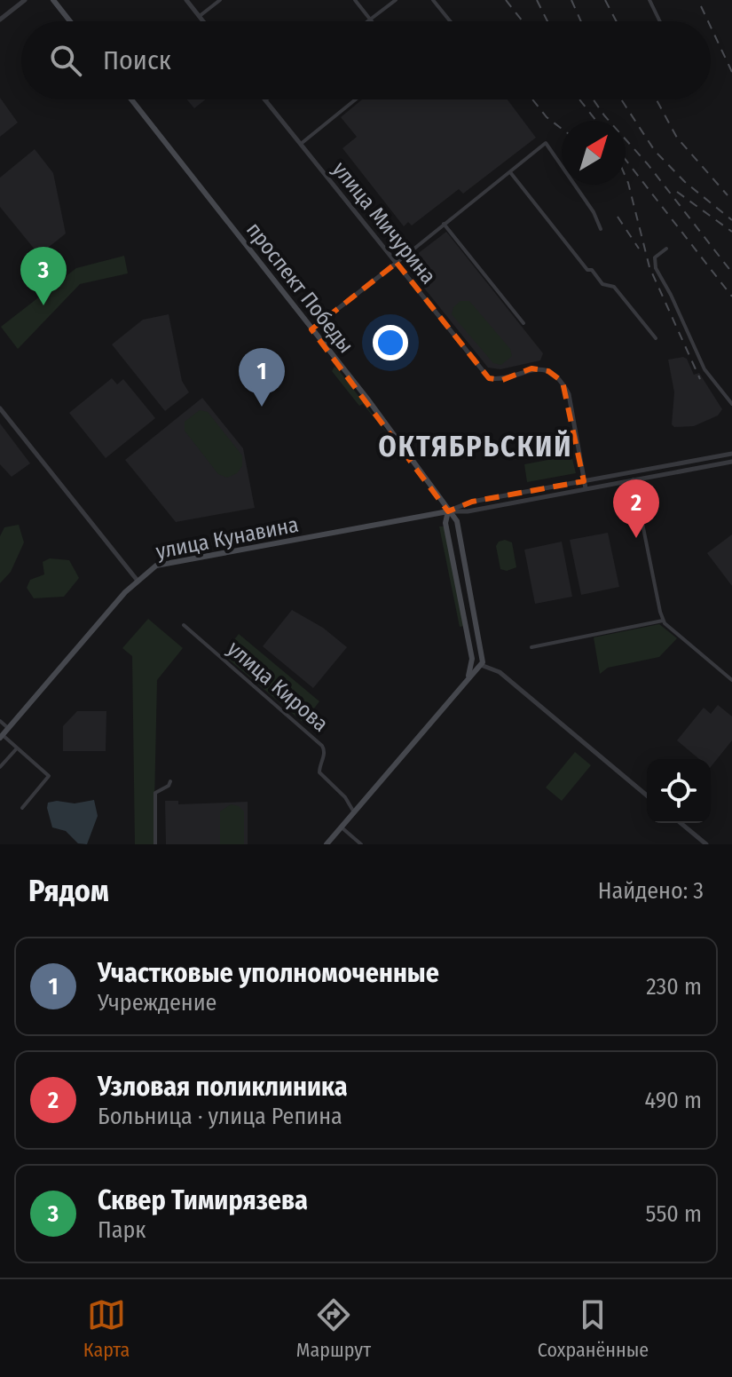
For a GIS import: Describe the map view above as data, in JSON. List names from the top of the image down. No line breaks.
{"streets":{"main road":["проспект Победы","улица Кунавина"],"street":["улица Мичурина","улица Кирова"]},"crossings":[["улица Мичурина","улица Кунавина"],["проспект Победы","улица Кунавина"],["проспект Победы","улица Кирова"]],"districts":["ОКТЯБРЬСКИЙ"],"north":"top right","page":{"search":"Поиск","pins":["3","1","2"],"heading":["Рядом","Найдено: 3"],"list":[{"mark":"1","name":"Участковые уполномоченные","note":"Учреждение","value":"230 m"},{"mark":"2","name":"Узловая поликлиника","note":"Больница · улица Репина","value":"490 m"},{"mark":"3","name":"Сквер Тимирязева","note":"Парк","value":"550 m"}],"nav":["Карта","Маршрут","Сохранённые"]}}
